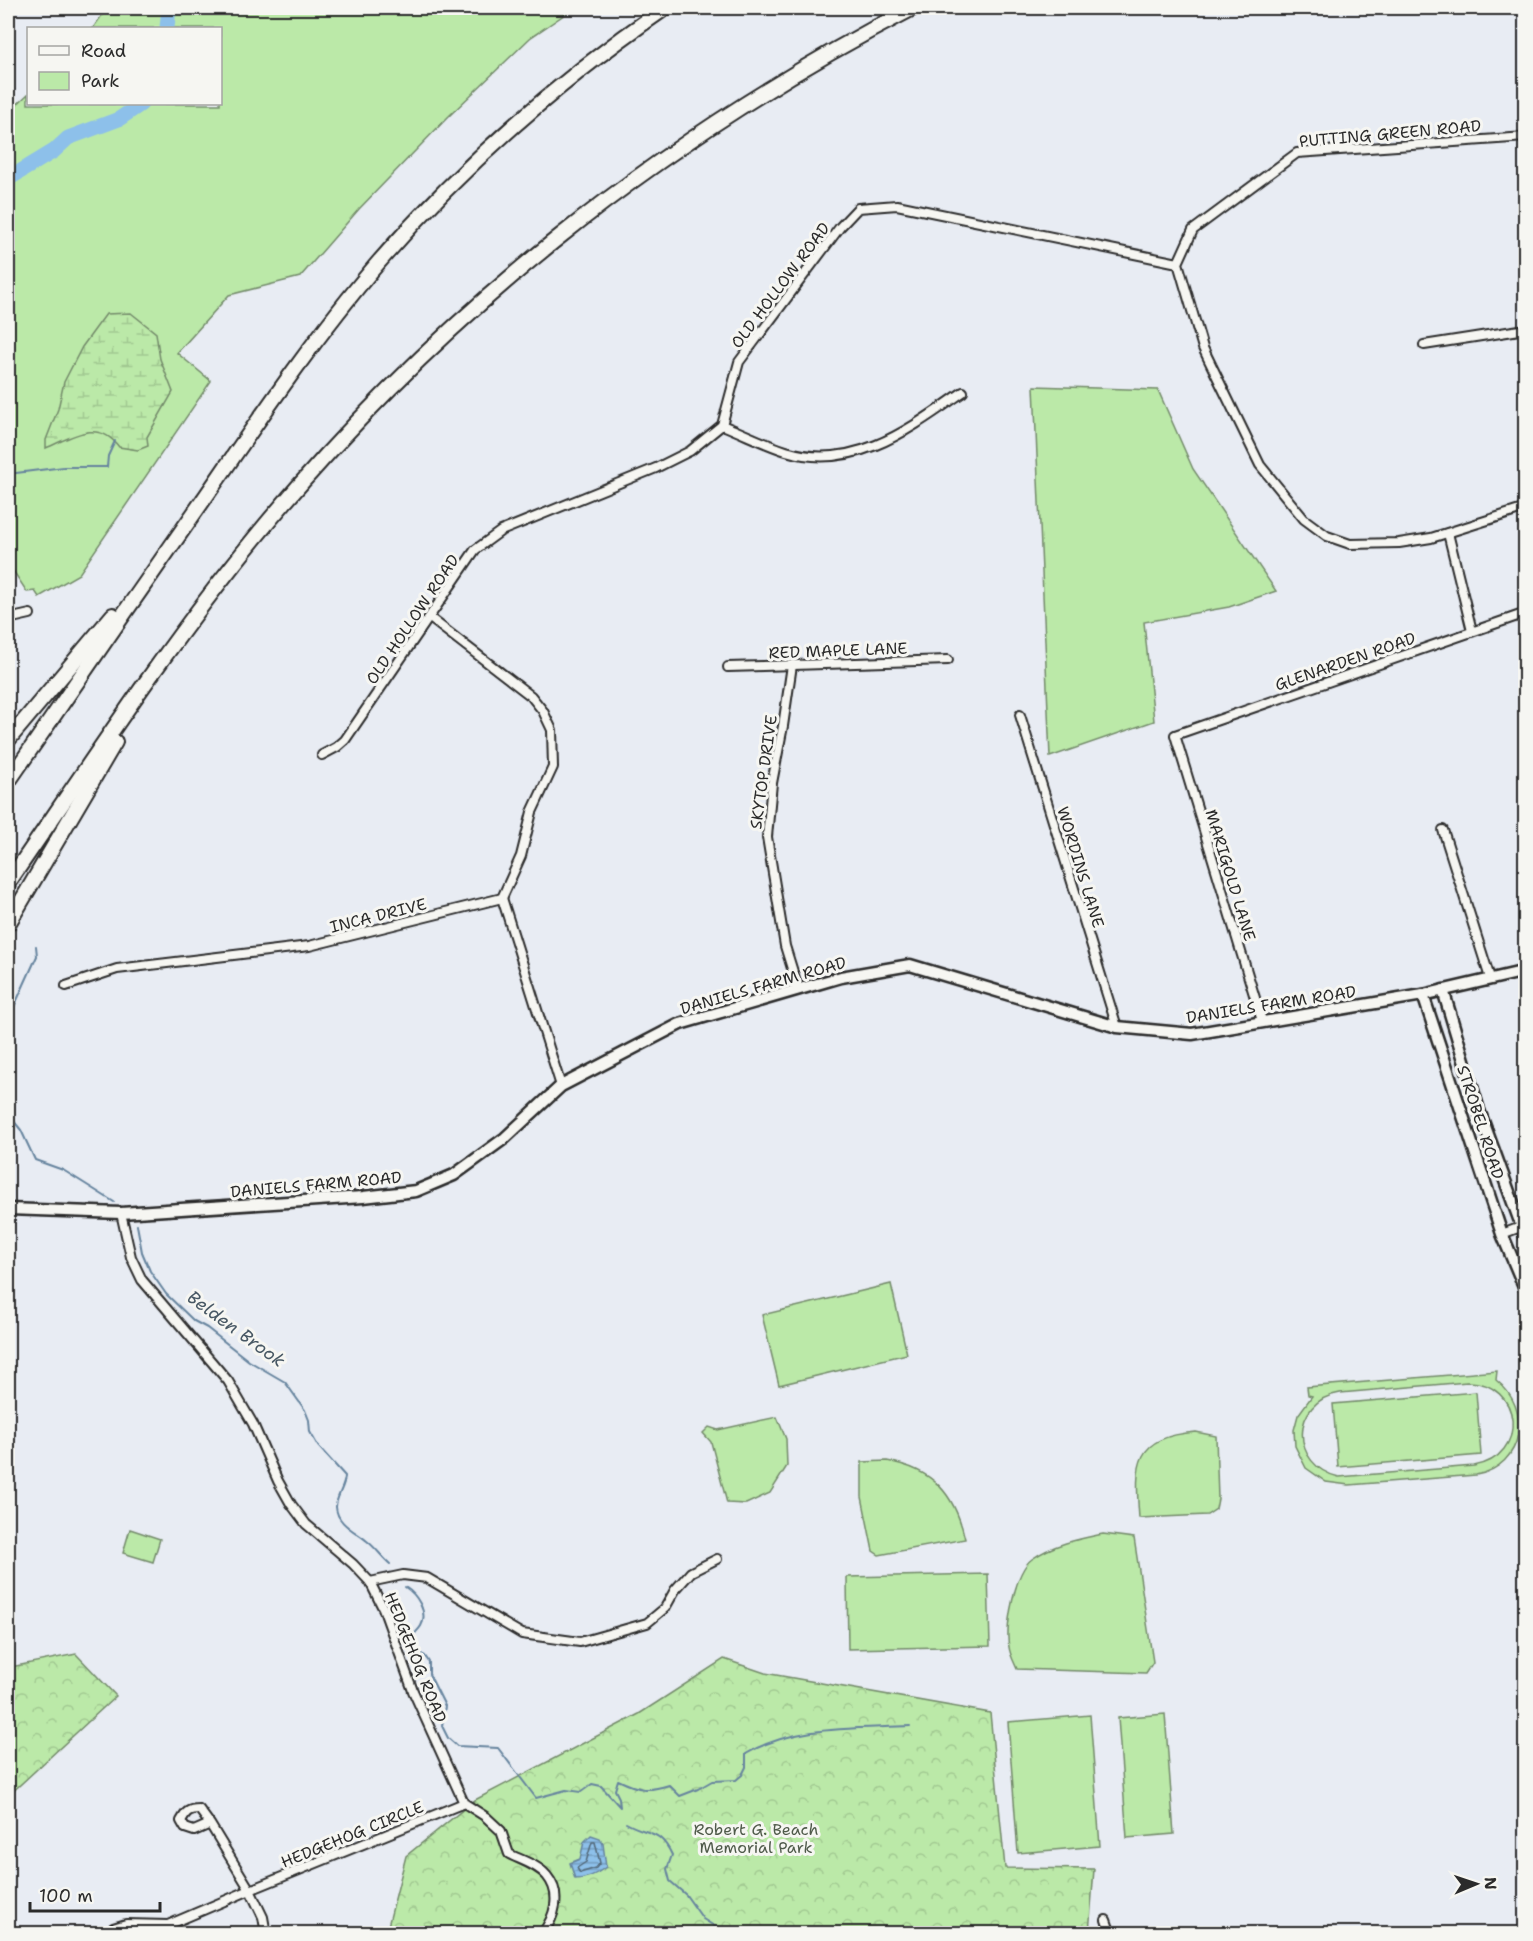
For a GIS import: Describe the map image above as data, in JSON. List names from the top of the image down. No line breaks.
{"streets":{"main road":["DANIELS FARM ROAD","STROBEL ROAD"],"street":["PUTTING GREEN ROAD","OLD HOLLOW ROAD","RED MAPLE LANE","GLENARDEN ROAD","SKYTOP DRIVE","WORDINS LANE","MARIGOLD LANE","INCA DRIVE","HEDGEHOG ROAD","HEDGEHOG CIRCLE"]},"crossings":[["PUTTING GREEN ROAD","OLD HOLLOW ROAD"],["RED MAPLE LANE","SKYTOP DRIVE"],["GLENARDEN ROAD","MARIGOLD LANE"],["SKYTOP DRIVE","DANIELS FARM ROAD"],["WORDINS LANE","DANIELS FARM ROAD"],["MARIGOLD LANE","DANIELS FARM ROAD"],["DANIELS FARM ROAD","STROBEL ROAD"],["DANIELS FARM ROAD","HEDGEHOG ROAD"],["HEDGEHOG ROAD","HEDGEHOG CIRCLE"]],"water":["Belden Brook"],"parks":["Robert G. Beach Memorial Park"],"legend":["Road","Park"],"scale_bar":"100 m","north":"right"}
